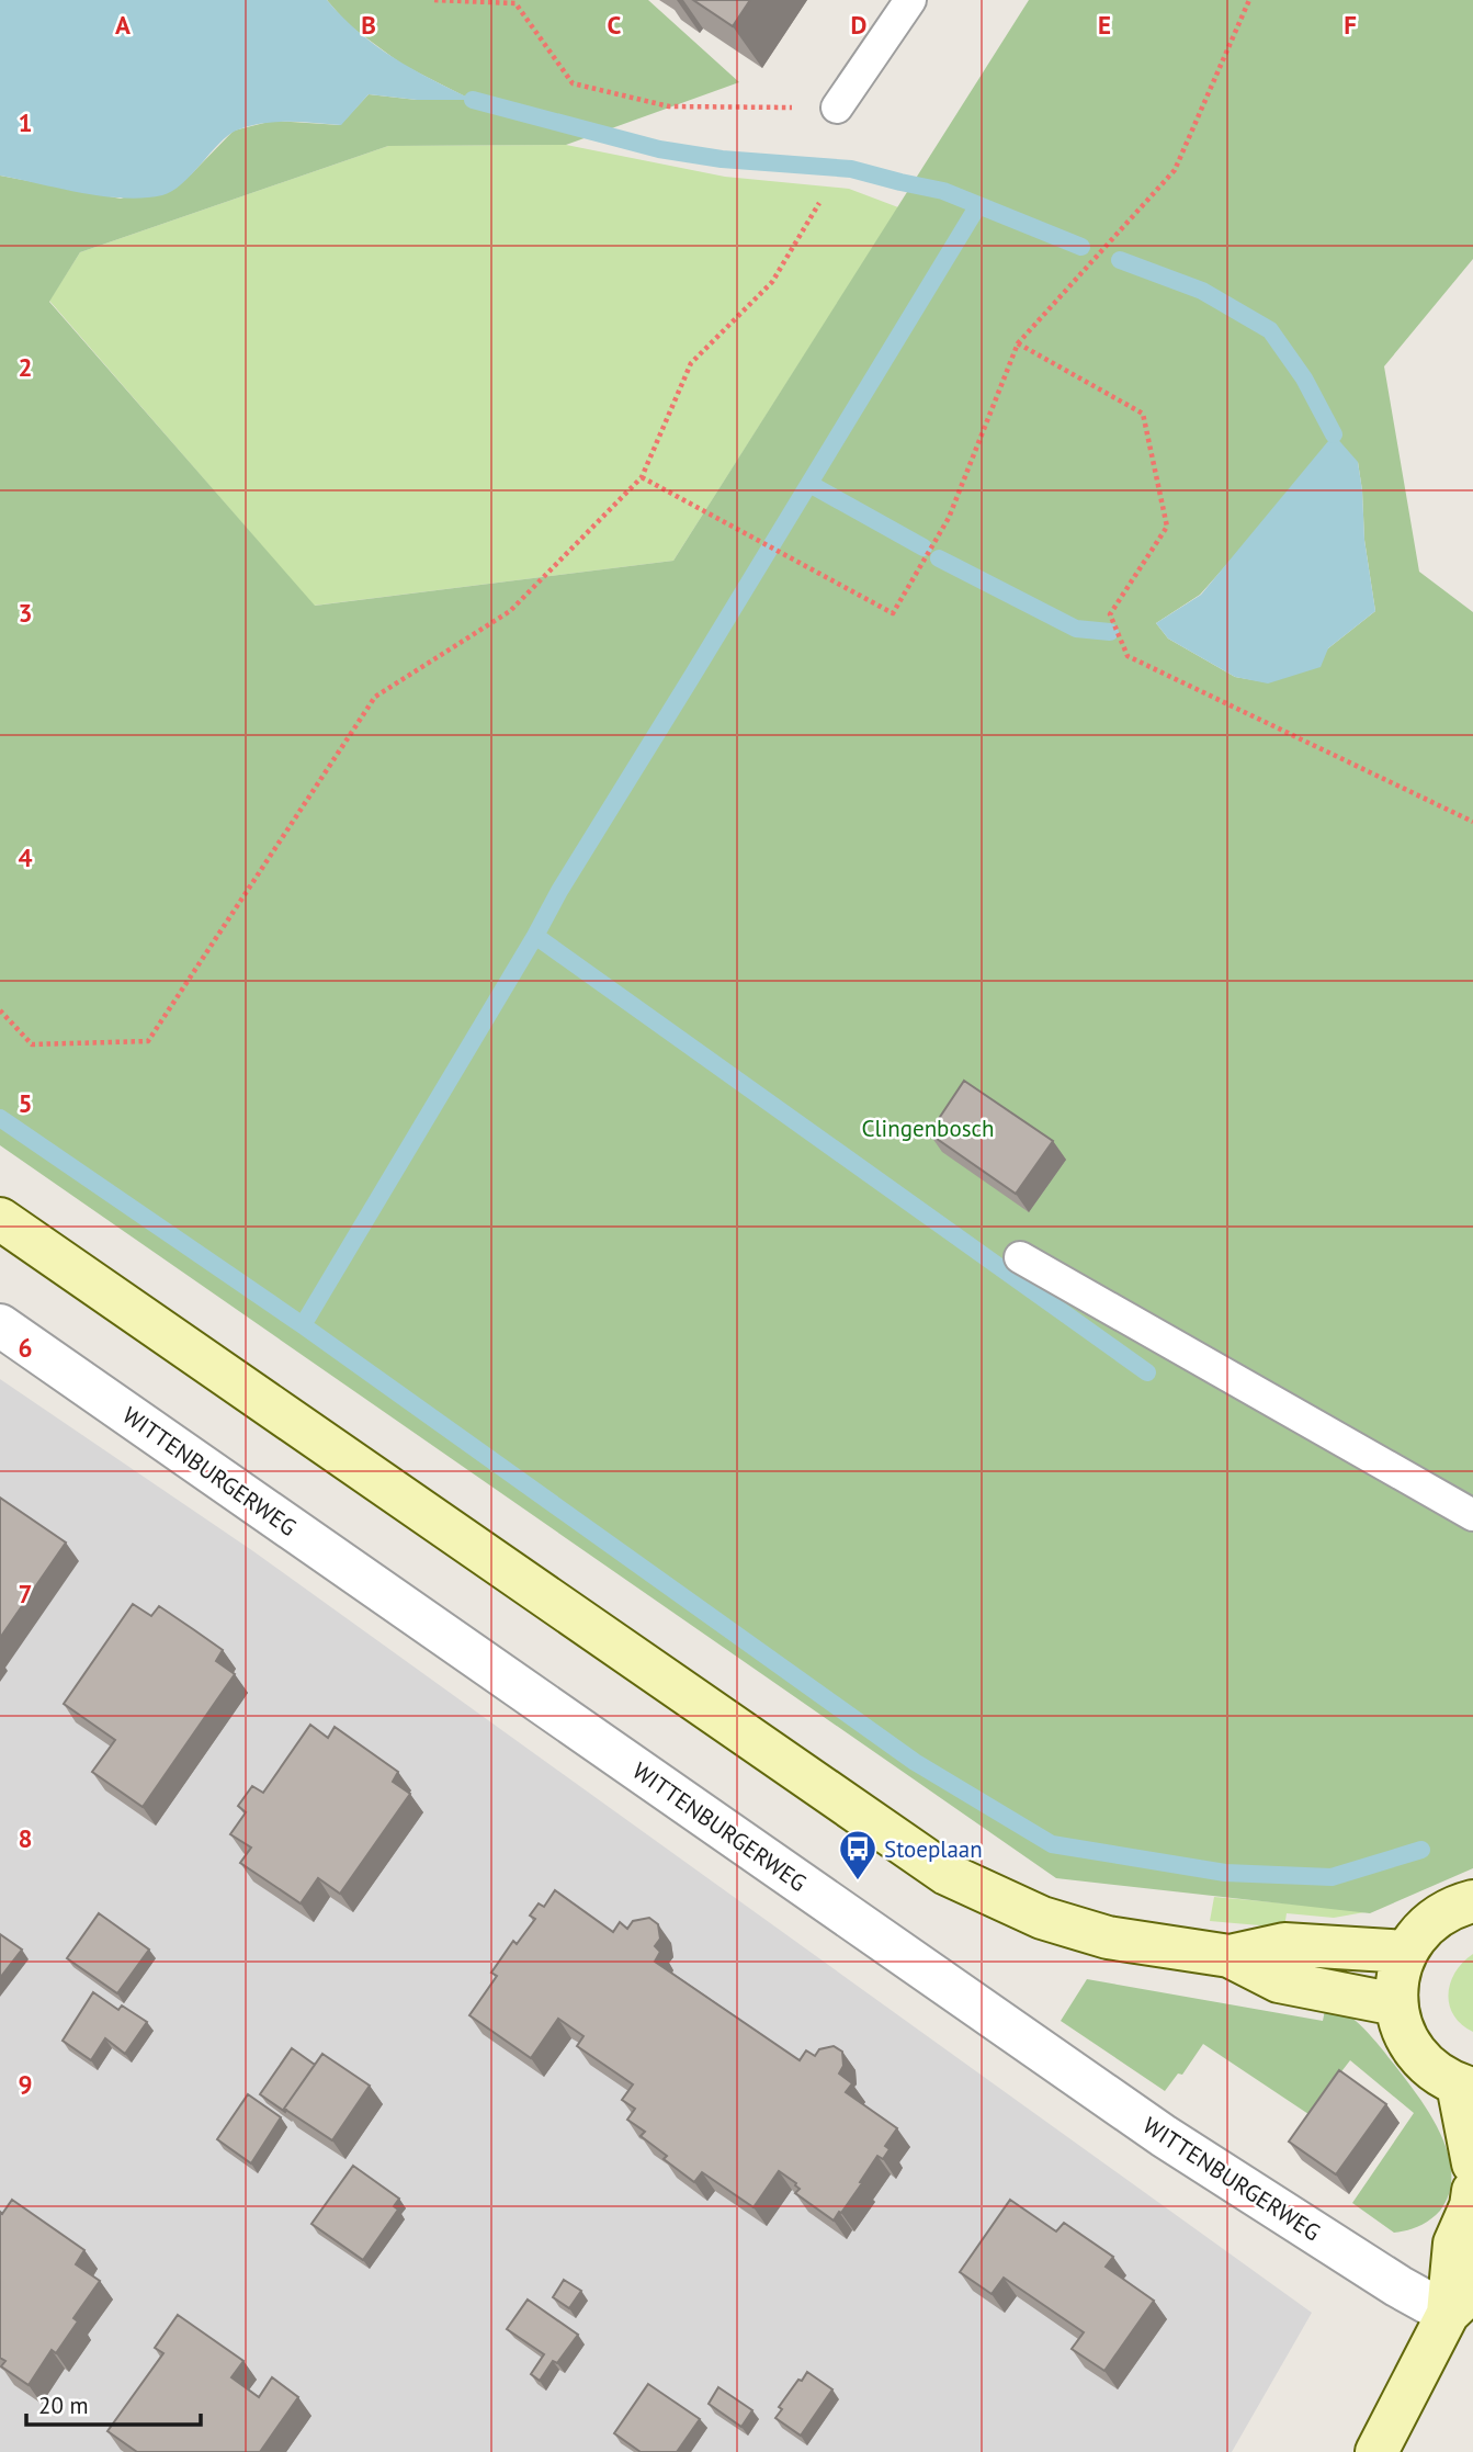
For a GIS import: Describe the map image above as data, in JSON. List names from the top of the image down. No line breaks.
{"streets":{"street":["WITTENBURGERWEG"]},"parks":["Clingenbosch"],"places":{"bus stop":["Stoeplaan"]},"scale_bar":"20 m","grid":{"columns":["A","B","C","D","E","F"],"rows":["1","2","3","4","5","6","7","8","9"]}}
